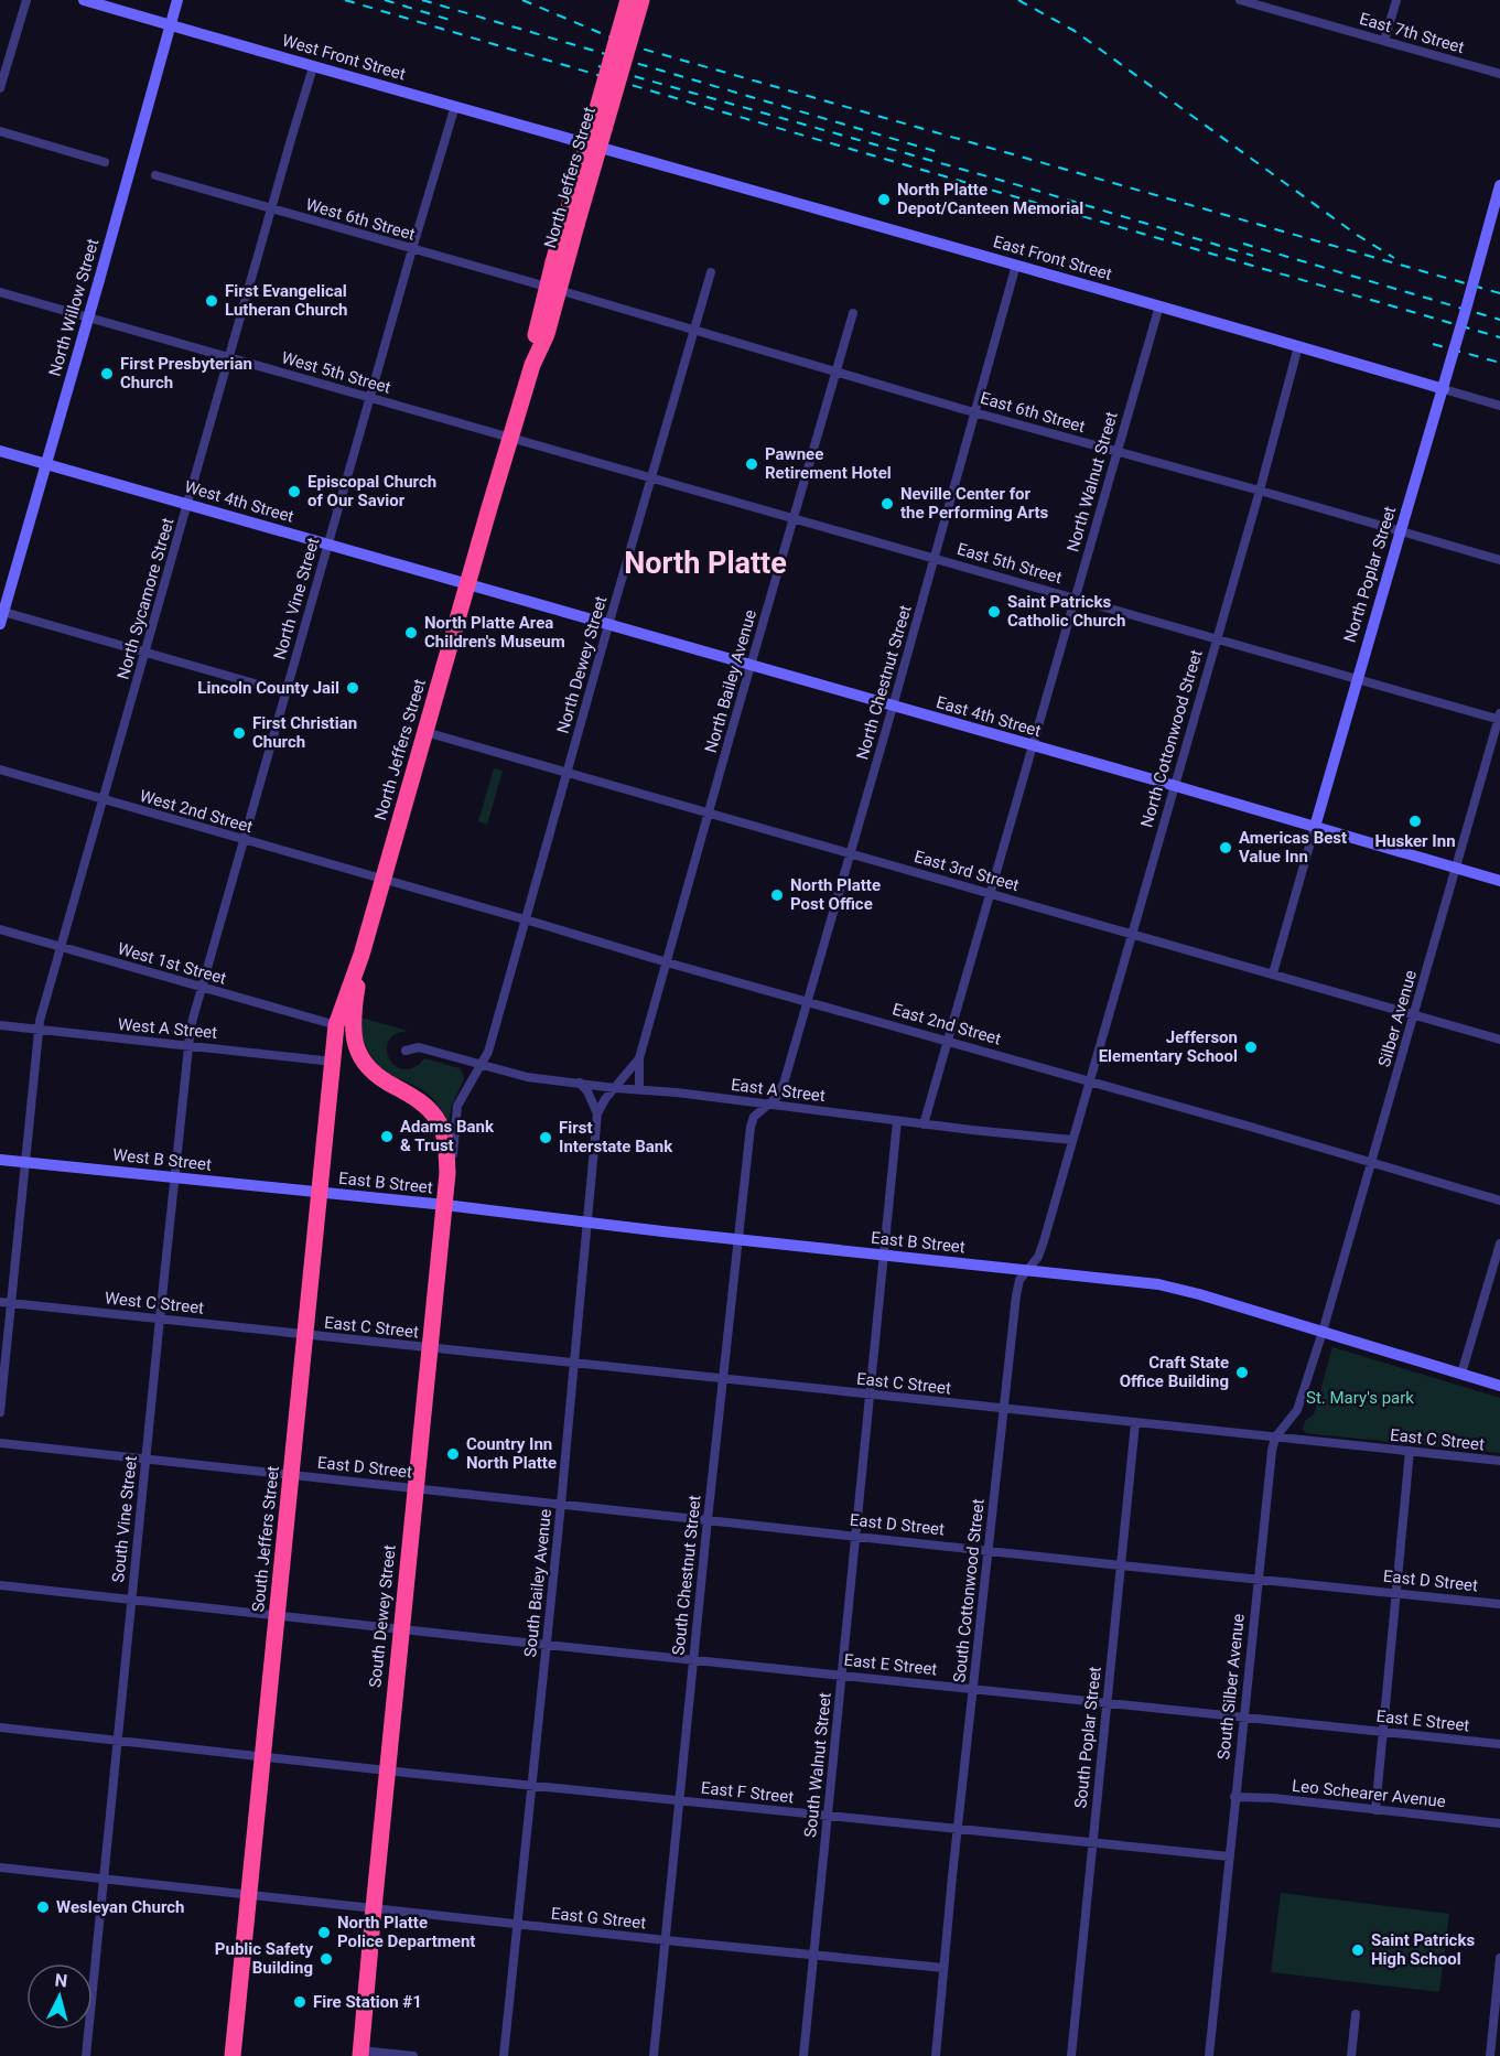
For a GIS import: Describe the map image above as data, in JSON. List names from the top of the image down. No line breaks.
{"streets":{"highway":["North Jeffers Street","South Jeffers Street","South Dewey Street"],"street":["East 7th Street","West Front Street","West 6th Street","East Front Street","North Willow Street","West 5th Street","East 6th Street","North Walnut Street","West 4th Street","East 5th Street","North Poplar Street","North Sycamore Street","North Vine Street","North Dewey Street","North Bailey Avenue","North Chestnut Street","East 4th Street","North Cottonwood Street","West 2nd Street","East 3rd Street","West 1st Street","Silber Avenue","East 2nd Street","West A Street","East A Street","West B Street","East B Street","West C Street","East C Street","East D Street","South Vine Street","South Chestnut Street","South Bailey Avenue","South Cottonwood Street","East E Street","South Silber Avenue","South Poplar Street","South Walnut Street","East F Street","Leo Schearer Avenue","East G Street"]},"crossings":[["West Front Street","East Front Street"],["West Front Street","North Sycamore Street"],["West Front Street","North Vine Street"],["North Jeffers Street","West 6th Street"],["North Jeffers Street","West 5th Street"],["North Jeffers Street","East 6th Street"],["North Jeffers Street","West 4th Street"],["North Jeffers Street","East 5th Street"],["North Jeffers Street","East 4th Street"],["North Jeffers Street","West 2nd Street"],["North Jeffers Street","East 3rd Street"],["North Jeffers Street","West 1st Street"],["North Jeffers Street","East 2nd Street"],["North Jeffers Street","South Jeffers Street"],["North Jeffers Street","South Dewey Street"],["West 6th Street","East 6th Street"],["West 6th Street","North Sycamore Street"],["West 6th Street","North Vine Street"],["East Front Street","North Walnut Street"],["East Front Street","North Chestnut Street"],["East Front Street","North Cottonwood Street"],["North Willow Street","West 5th Street"],["North Willow Street","West 4th Street"],["West 5th Street","East 5th Street"],["West 5th Street","North Sycamore Street"],["West 5th Street","North Vine Street"],["East 6th Street","North Walnut Street"],["East 6th Street","North Poplar Street"],["East 6th Street","North Dewey Street"],["East 6th Street","North Bailey Avenue"],["East 6th Street","North Chestnut Street"],["East 6th Street","North Cottonwood Street"],["North Walnut Street","East 5th Street"],["North Walnut Street","East 4th Street"],["North Walnut Street","East 3rd Street"],["North Walnut Street","East 2nd Street"],["North Walnut Street","East A Street"],["West 4th Street","North Sycamore Street"],["West 4th Street","North Vine Street"],["West 4th Street","East 4th Street"],["East 5th Street","North Poplar Street"],["East 5th Street","North Dewey Street"],["East 5th Street","North Bailey Avenue"],["East 5th Street","North Chestnut Street"],["East 5th Street","North Cottonwood Street"],["East 5th Street","Silber Avenue"],["North Poplar Street","East 4th Street"],["North Poplar Street","East 3rd Street"],["North Sycamore Street","West 2nd Street"],["North Sycamore Street","West 1st Street"],["North Sycamore Street","West A Street"],["North Sycamore Street","West B Street"],["North Sycamore Street","West C Street"],["North Vine Street","West 2nd Street"],["North Vine Street","West 1st Street"],["North Vine Street","South Vine Street"],["North Dewey Street","East 4th Street"],["North Dewey Street","East 3rd Street"],["North Dewey Street","East 2nd Street"],["North Dewey Street","East A Street"],["North Dewey Street","South Dewey Street"],["North Bailey Avenue","East 4th Street"],["North Bailey Avenue","East 3rd Street"],["North Bailey Avenue","East 2nd Street"],["North Bailey Avenue","East A Street"],["North Bailey Avenue","South Bailey Avenue"],["North Chestnut Street","East 4th Street"],["North Chestnut Street","East 3rd Street"],["North Chestnut Street","East 2nd Street"],["North Chestnut Street","East A Street"],["North Chestnut Street","South Chestnut Street"],["East 4th Street","North Cottonwood Street"],["East 4th Street","Silber Avenue"],["North Cottonwood Street","East 3rd Street"],["North Cottonwood Street","East 2nd Street"],["North Cottonwood Street","East A Street"],["North Cottonwood Street","South Cottonwood Street"],["West 2nd Street","East 2nd Street"],["East 3rd Street","Silber Avenue"],["West 1st Street","South Vine Street"],["West 1st Street","South Jeffers Street"],["Silber Avenue","East 2nd Street"],["Silber Avenue","East B Street"],["Silber Avenue","South Silber Avenue"],["West A Street","South Vine Street"],["West A Street","South Jeffers Street"],["East A Street","South Chestnut Street"],["East A Street","South Bailey Avenue"],["East A Street","South Cottonwood Street"],["East A Street","South Dewey Street"],["East A Street","South Walnut Street"],["West B Street","East B Street"],["West B Street","South Vine Street"],["West B Street","South Jeffers Street"],["East B Street","South Jeffers Street"],["East B Street","South Chestnut Street"],["East B Street","South Bailey Avenue"],["East B Street","South Cottonwood Street"],["East B Street","South Dewey Street"],["East B Street","South Silber Avenue"],["East B Street","South Walnut Street"],["West C Street","East C Street"],["West C Street","South Vine Street"],["West C Street","South Jeffers Street"],["East C Street","South Jeffers Street"],["East C Street","South Chestnut Street"],["East C Street","South Bailey Avenue"],["East C Street","South Cottonwood Street"],["East C Street","South Dewey Street"],["East C Street","South Silber Avenue"],["East C Street","South Poplar Street"],["East C Street","South Walnut Street"],["East D Street","South Vine Street"],["East D Street","South Jeffers Street"],["East D Street","South Chestnut Street"],["East D Street","South Bailey Avenue"],["East D Street","South Cottonwood Street"],["East D Street","South Dewey Street"],["East D Street","South Silber Avenue"],["East D Street","South Poplar Street"],["East D Street","South Walnut Street"],["South Vine Street","East E Street"],["South Vine Street","East F Street"],["South Vine Street","East G Street"],["South Jeffers Street","East E Street"],["South Jeffers Street","East F Street"],["South Jeffers Street","East G Street"],["South Chestnut Street","East E Street"],["South Chestnut Street","East F Street"],["South Chestnut Street","East G Street"],["South Bailey Avenue","East E Street"],["South Bailey Avenue","East F Street"],["South Bailey Avenue","East G Street"],["South Cottonwood Street","East E Street"],["South Cottonwood Street","East F Street"],["South Cottonwood Street","East G Street"],["South Dewey Street","East E Street"],["South Dewey Street","East F Street"],["South Dewey Street","East G Street"],["East E Street","South Silber Avenue"],["East E Street","South Poplar Street"],["East E Street","South Walnut Street"],["South Silber Avenue","East F Street"],["South Silber Avenue","Leo Schearer Avenue"],["South Poplar Street","East F Street"],["South Walnut Street","East F Street"],["South Walnut Street","East G Street"]],"districts":["North Platte"],"parks":["St. Mary's park"],"places":["North Platte Depot/Canteen Memorial","First Evangelical Lutheran Church","First Presbyterian Church","Pawnee Retirement Hotel","Episcopal Church of Our Savior","Neville Center for the Performing Arts","Saint Patricks Catholic Church","North Platte Area Children's Museum","Lincoln County Jail","First Christian Church","Husker Inn","Americas Best Value Inn","North Platte Post Office","Jefferson Elementary School","Adams Bank & Trust","First Interstate Bank","Craft State Office Building","Country Inn North Platte","Wesleyan Church","North Platte Police Department","Saint Patricks High School","Public Safety Building","Fire Station #1"],"north":"top"}
